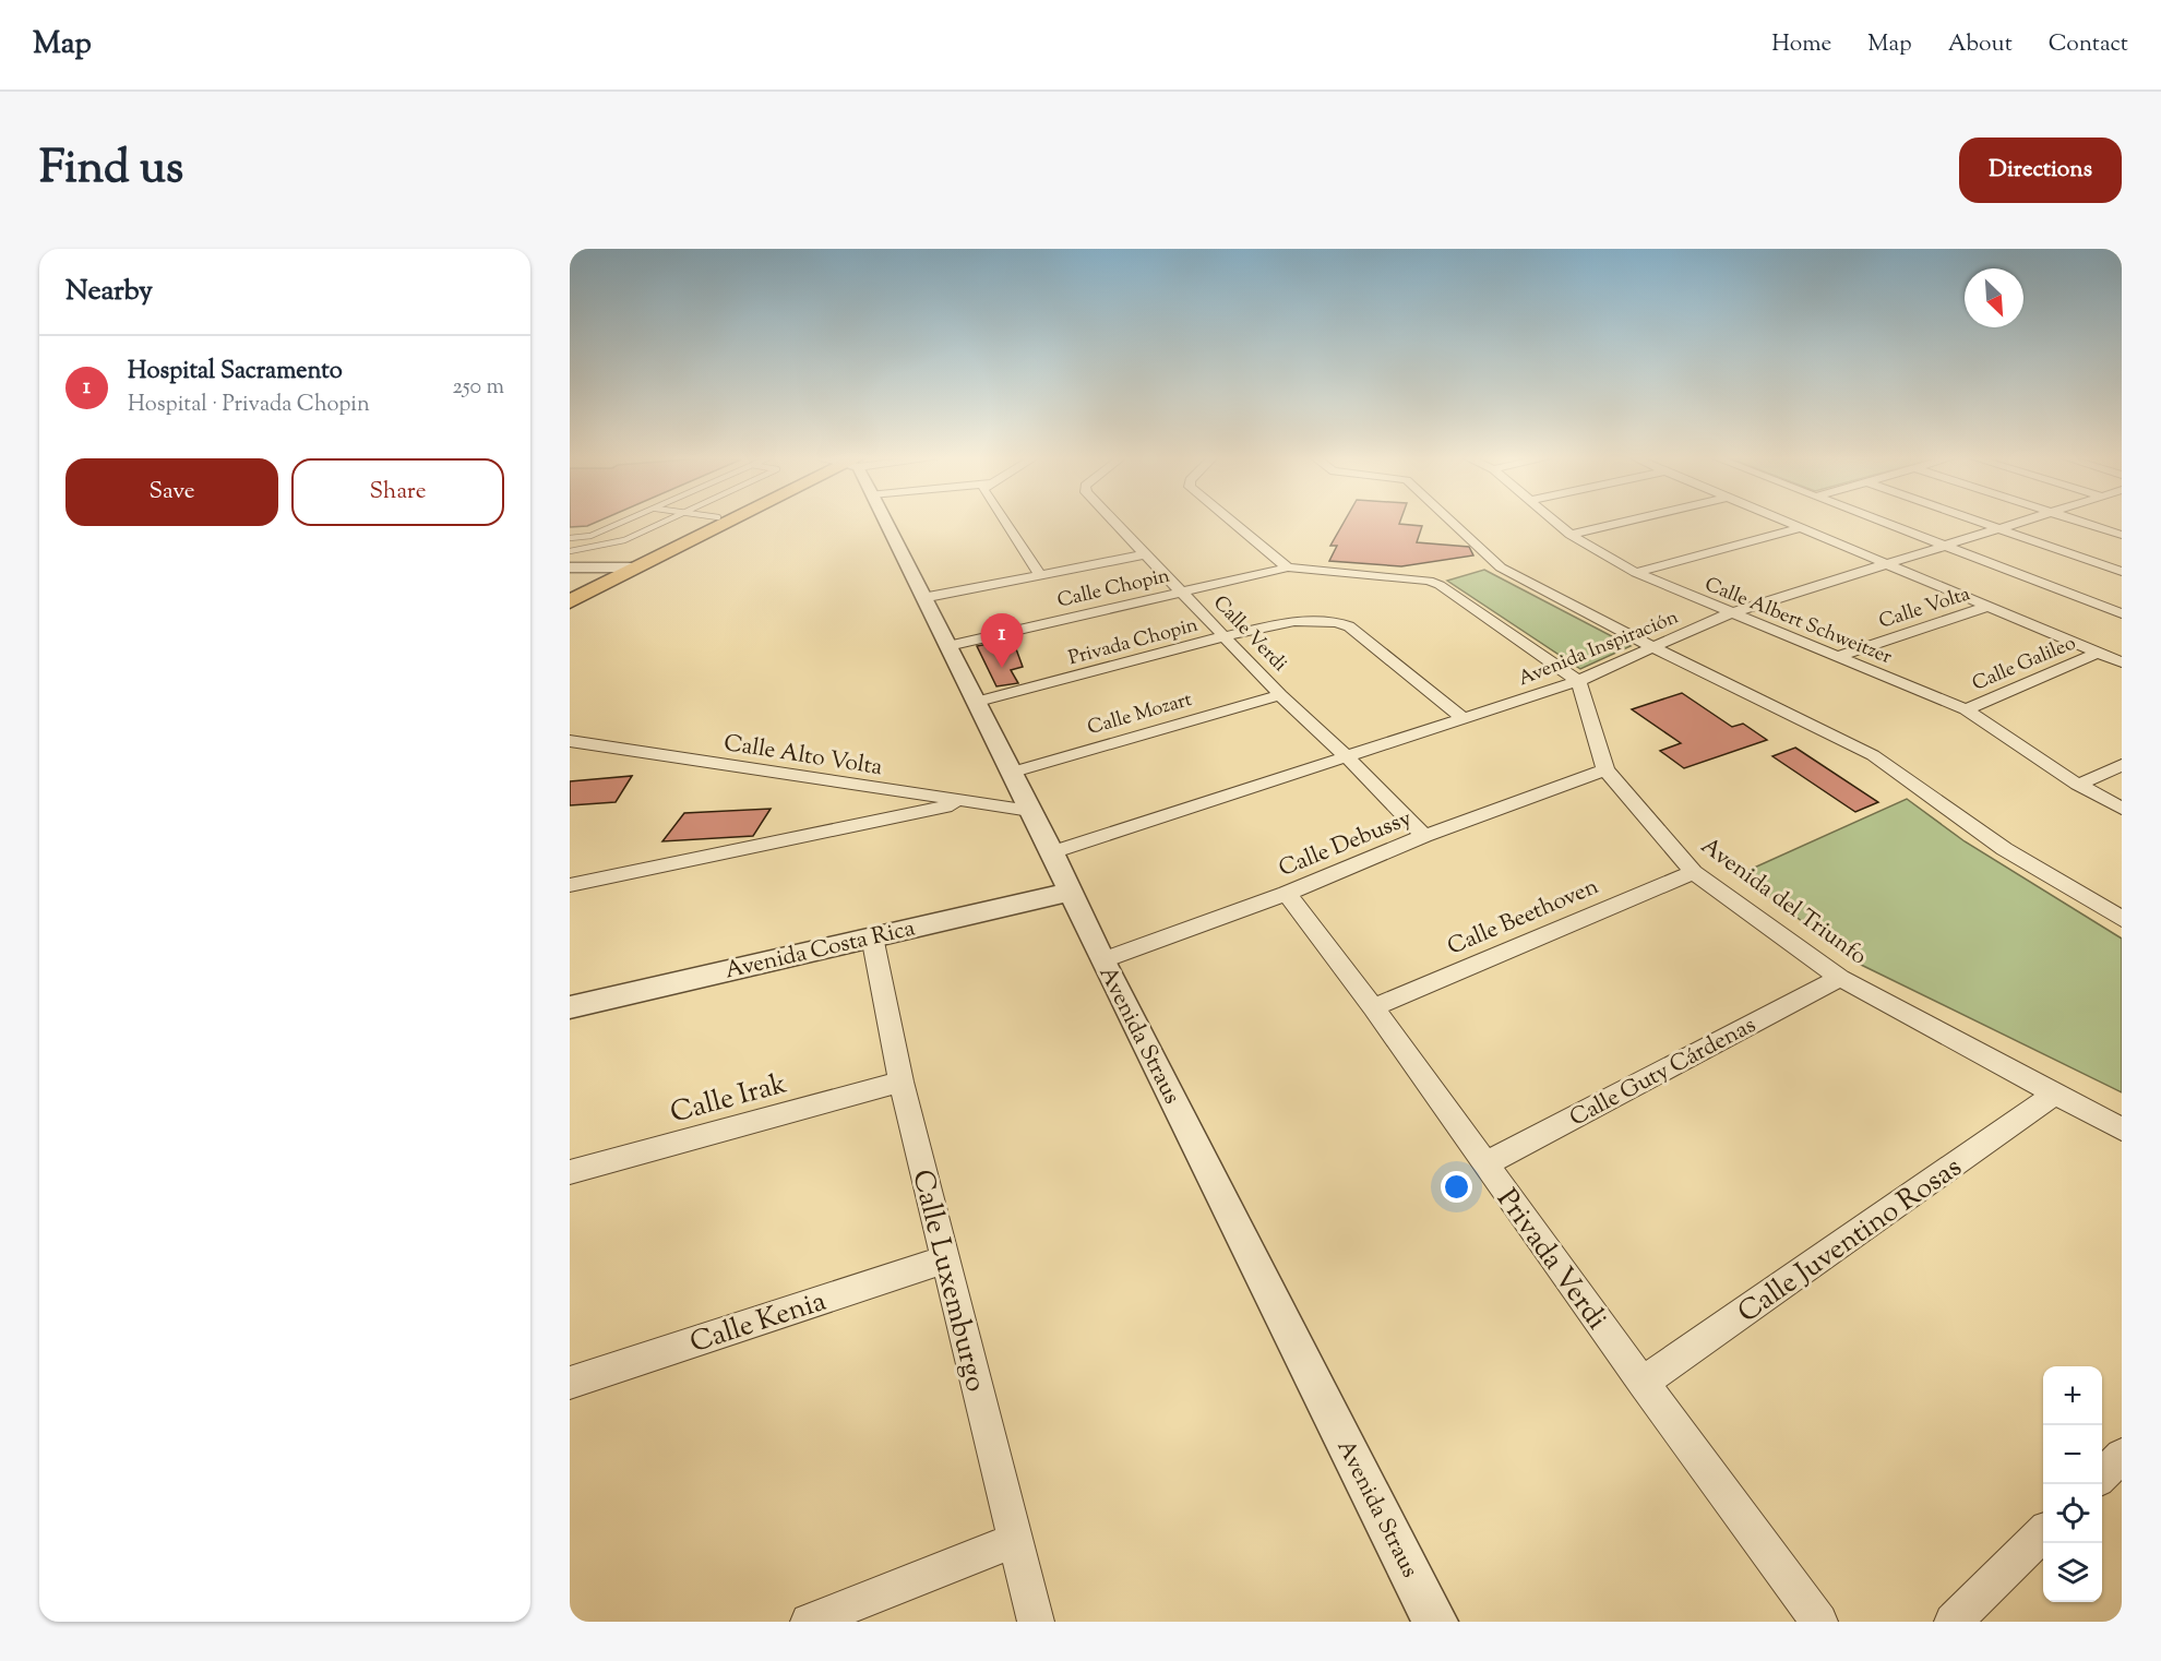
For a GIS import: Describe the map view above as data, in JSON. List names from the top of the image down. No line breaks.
{"streets":{"street":["Calle Chopin","Calle Volta","Calle Albert Schweitzer","Calle Verdi","Privada Chopin","Avenida Inspiración","Calle Galileo","Calle Mozart","Calle Alto Volta","Calle Debussy","Avenida del Triunfo","Calle Beethoven","Avenida Costa Rica","Avenida Straus","Calle Guty Cárdenas","Calle Irak","Calle Juventino Rosas","Privada Verdi","Calle Luxemburgo","Calle Kenia"]},"crossings":[["Calle Chopin","Calle Verdi"],["Calle Chopin","Avenida Straus"],["Calle Volta","Calle Albert Schweitzer"],["Calle Albert Schweitzer","Avenida Inspiración"],["Calle Albert Schweitzer","Calle Galileo"],["Calle Verdi","Privada Chopin"],["Calle Verdi","Avenida Inspiración"],["Calle Verdi","Calle Mozart"],["Calle Verdi","Calle Debussy"],["Privada Chopin","Avenida Inspiración"],["Privada Chopin","Avenida Straus"],["Avenida Inspiración","Avenida del Triunfo"],["Avenida Inspiración","Avenida Straus"],["Calle Mozart","Avenida Straus"],["Calle Alto Volta","Avenida Straus"],["Calle Debussy","Avenida del Triunfo"],["Calle Debussy","Avenida Straus"],["Calle Debussy","Privada Verdi"],["Avenida del Triunfo","Calle Beethoven"],["Avenida del Triunfo","Calle Guty Cárdenas"],["Avenida del Triunfo","Calle Juventino Rosas"],["Calle Beethoven","Privada Verdi"],["Avenida Costa Rica","Avenida Straus"],["Avenida Costa Rica","Calle Luxemburgo"],["Calle Guty Cárdenas","Privada Verdi"],["Calle Irak","Calle Luxemburgo"],["Calle Juventino Rosas","Privada Verdi"],["Calle Luxemburgo","Calle Kenia"]],"north":"bottom right","page":{"header":"Map","nav":["Home","Map","About","Contact"],"title":"Find us","buttons":["Directions",["Save","Share"]],"heading":"Nearby","list":[{"mark":"1","name":"Hospital Sacramento","note":"Hospital · Privada Chopin","value":"250 m"}],"pins":"1","map_buttons":["+","−"]}}
